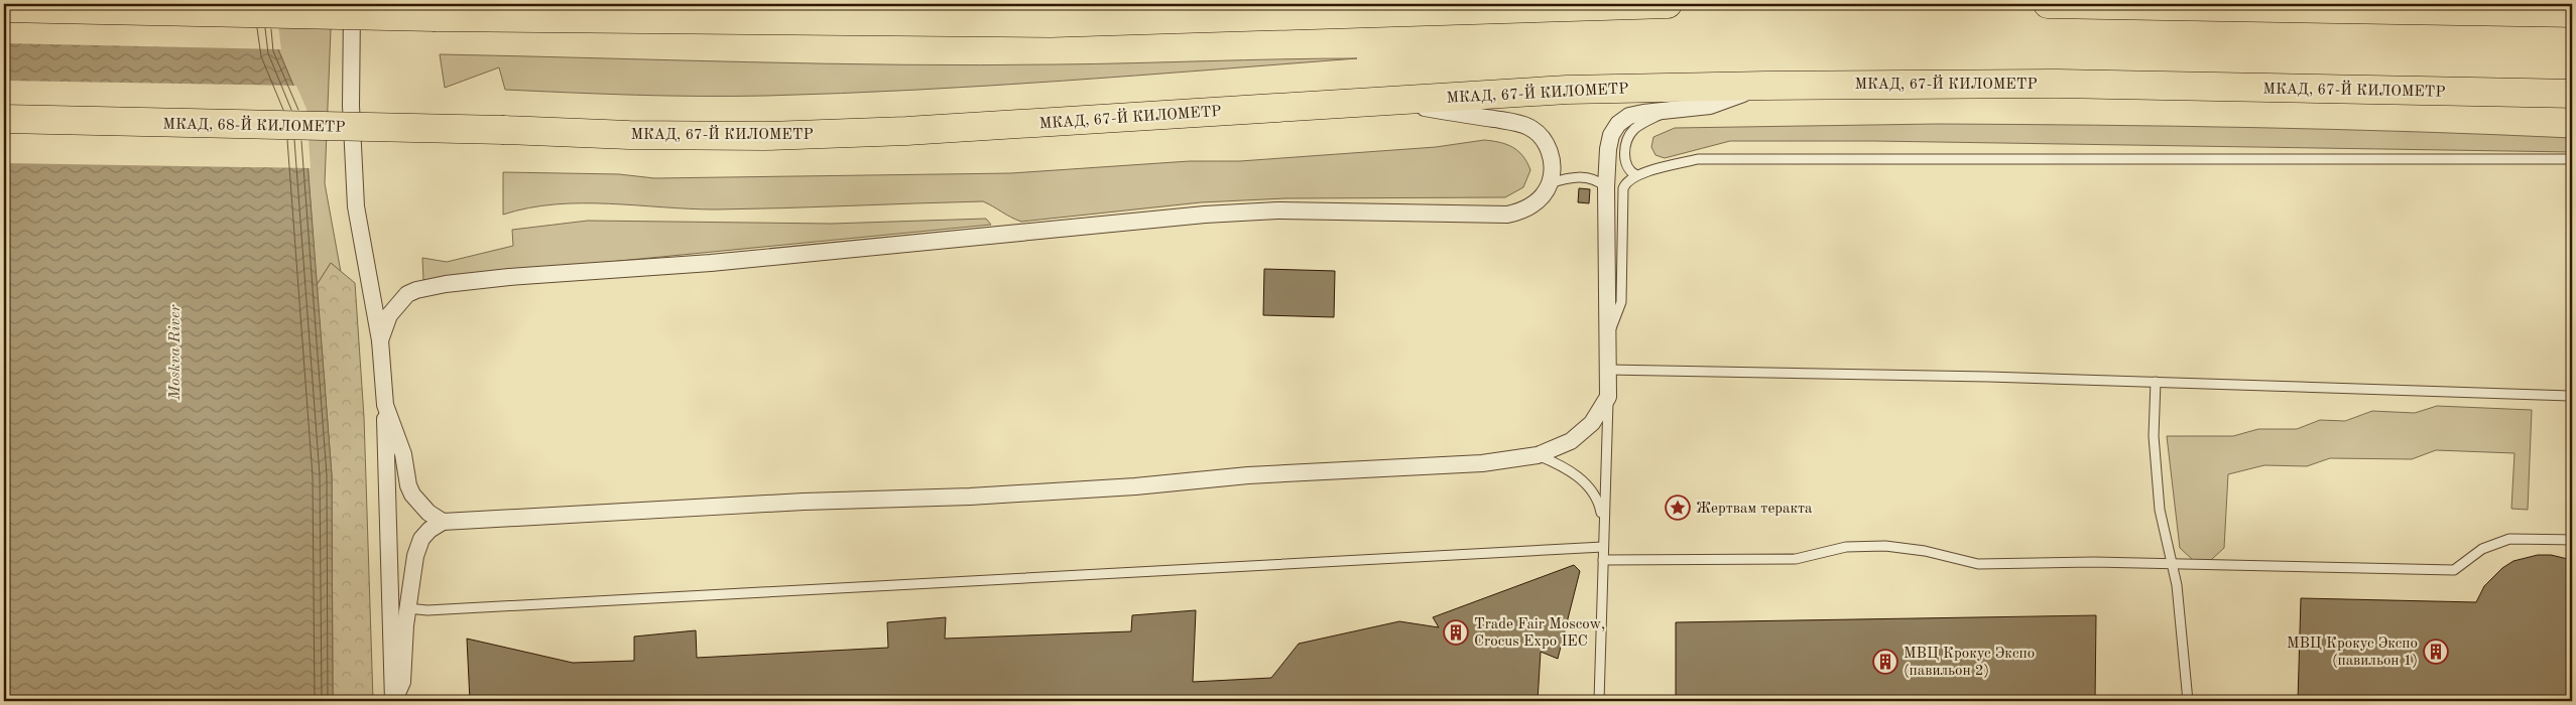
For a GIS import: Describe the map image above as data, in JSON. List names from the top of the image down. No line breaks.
{"streets":{"highway":["МКАД, 67-Й КИЛОМЕТР","МКАД, 68-Й КИЛОМЕТР"]},"crossings":[["МКАД, 67-Й КИЛОМЕТР","МКАД, 68-Й КИЛОМЕТР"]],"water":["Moskva River"],"places":{"place":["Жертвам теракта"],"building":["Trade Fair Moscow, Crocus Expo IEC","МВЦ Крокус Экспо (павильон 1)","МВЦ Крокус Экспо (павильон 2)"]}}
